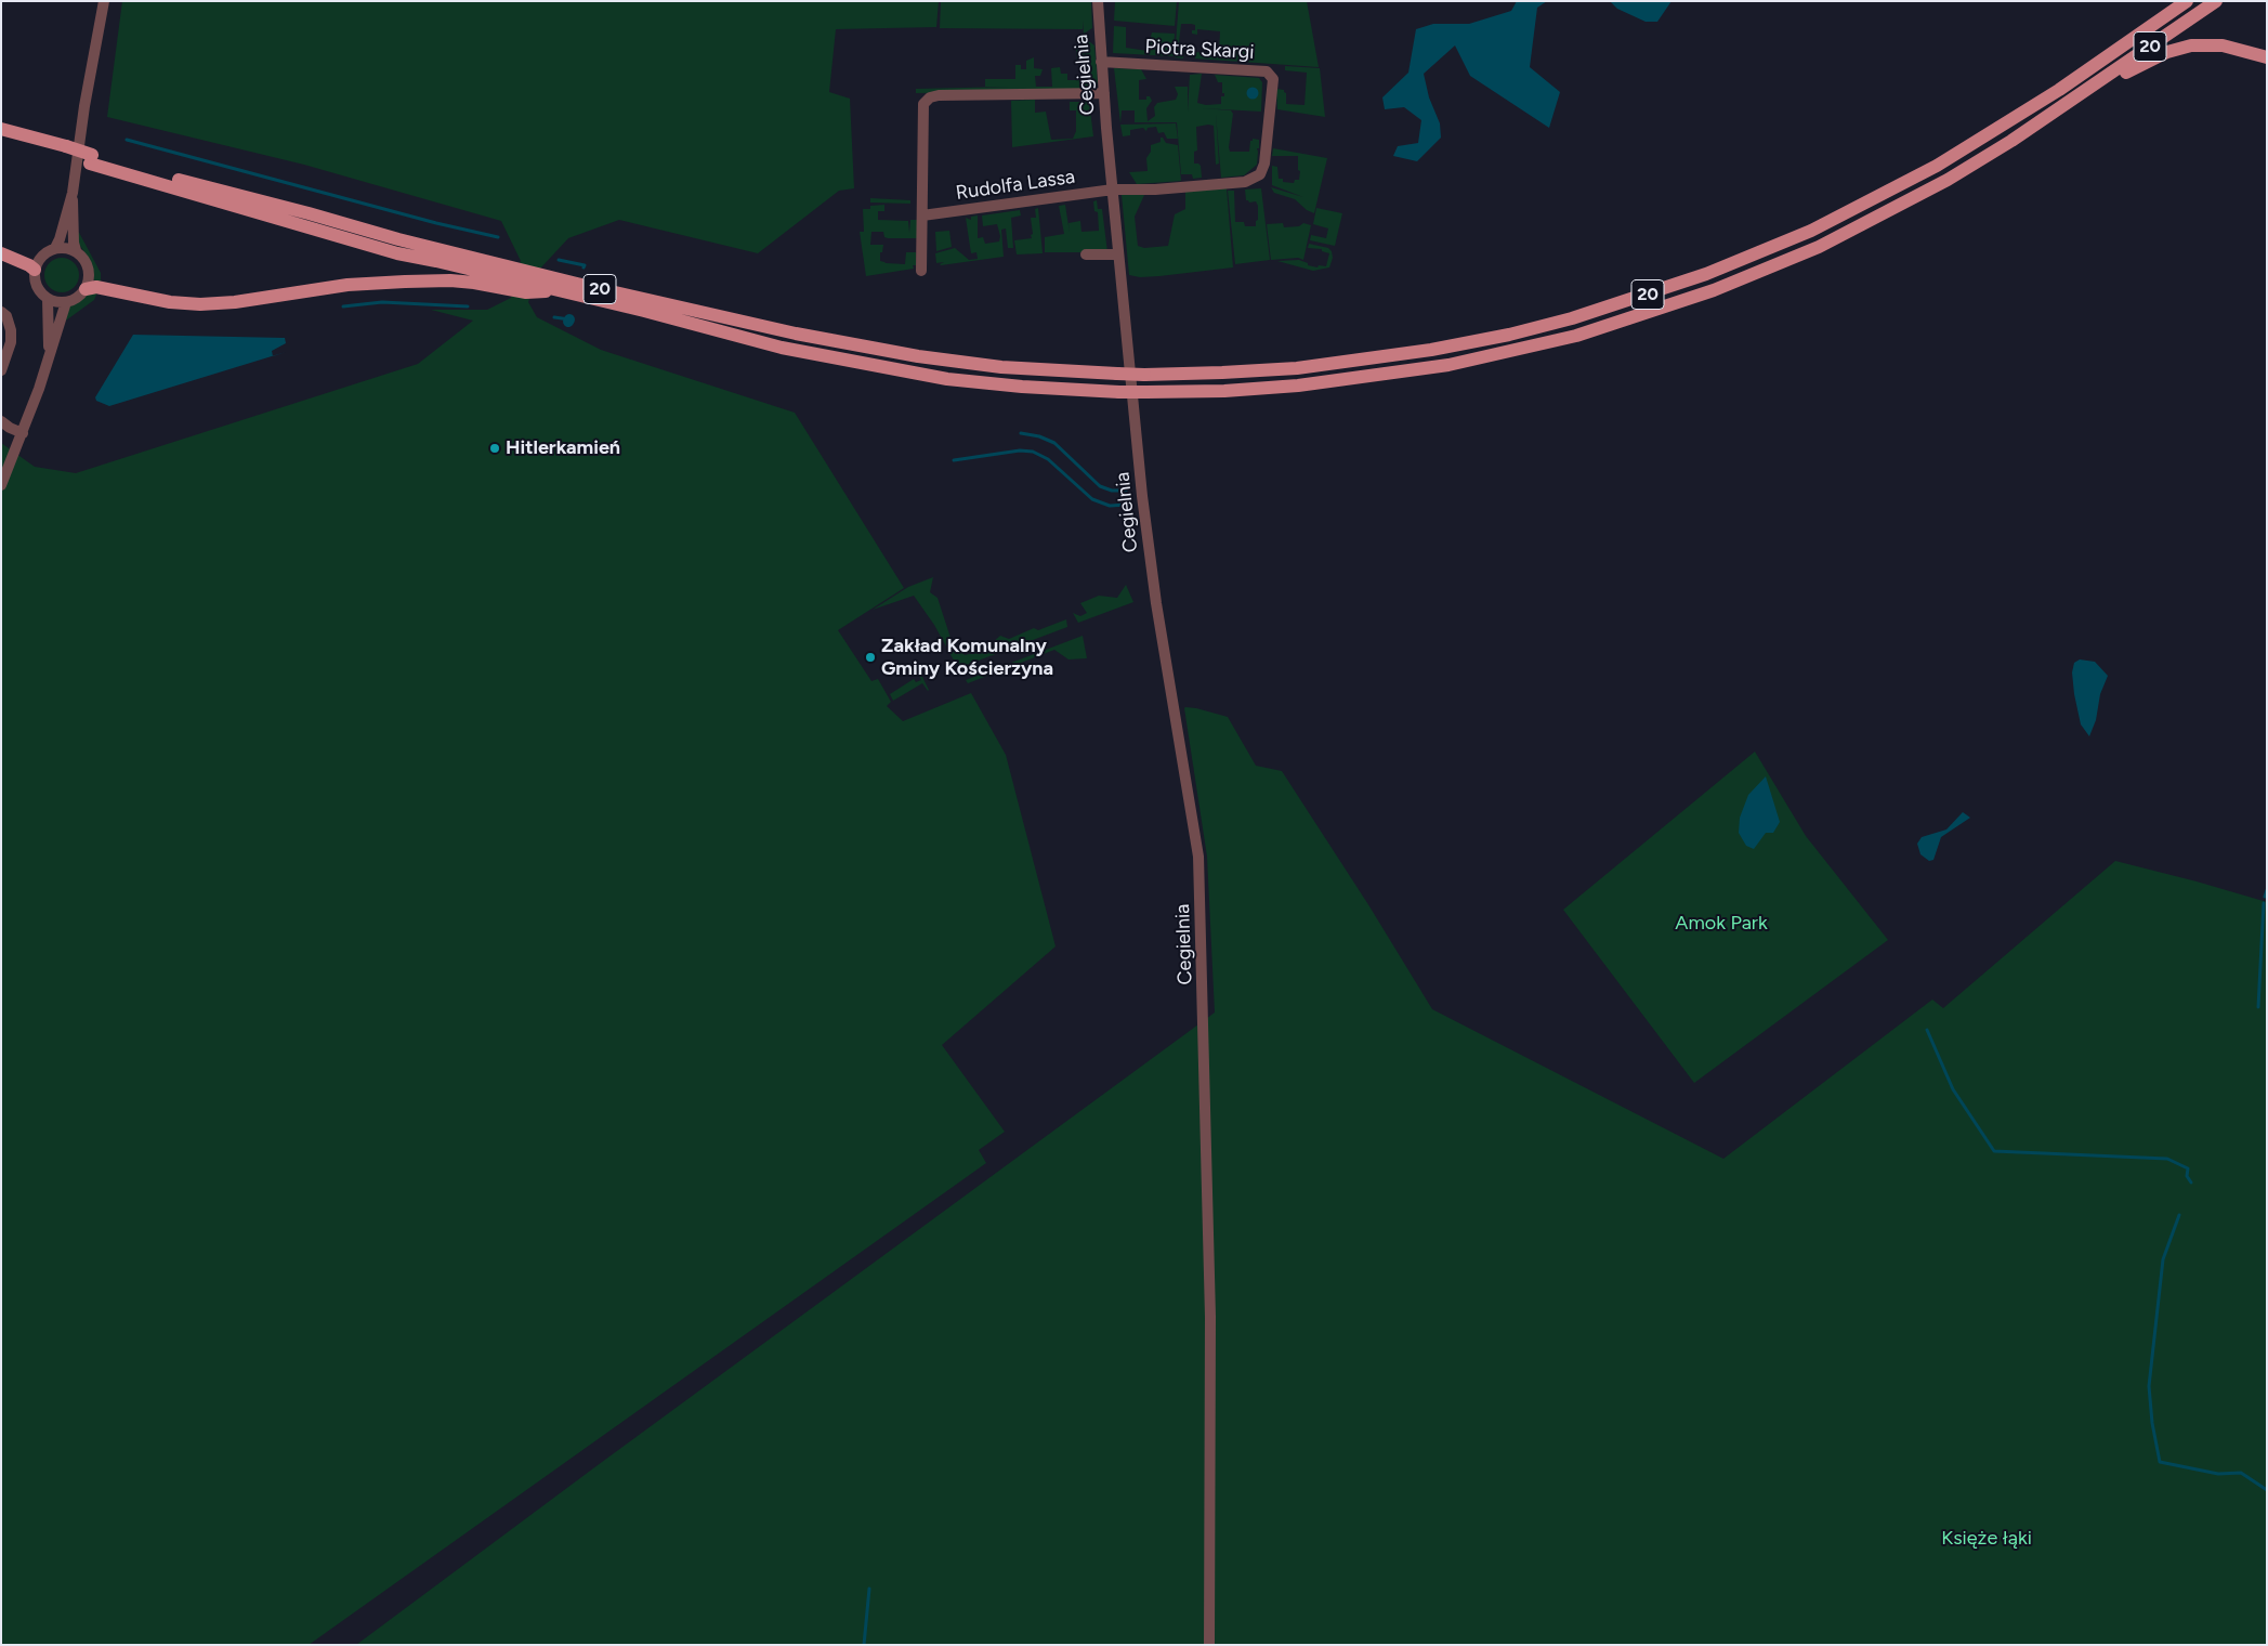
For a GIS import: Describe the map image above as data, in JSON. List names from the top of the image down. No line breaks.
{"streets":{"main road":["20"],"street":["Piotra Skargi","Cegielnia","Rudolfa Lassa"]},"crossings":[["Piotra Skargi","Cegielnia"],["Piotra Skargi","Rudolfa Lassa"],["Cegielnia","Rudolfa Lassa"]],"parks":["Amok Park","Księże łąki"],"places":["Hitlerkamień","Zakład Komunalny Gminy Kościerzyna"]}
